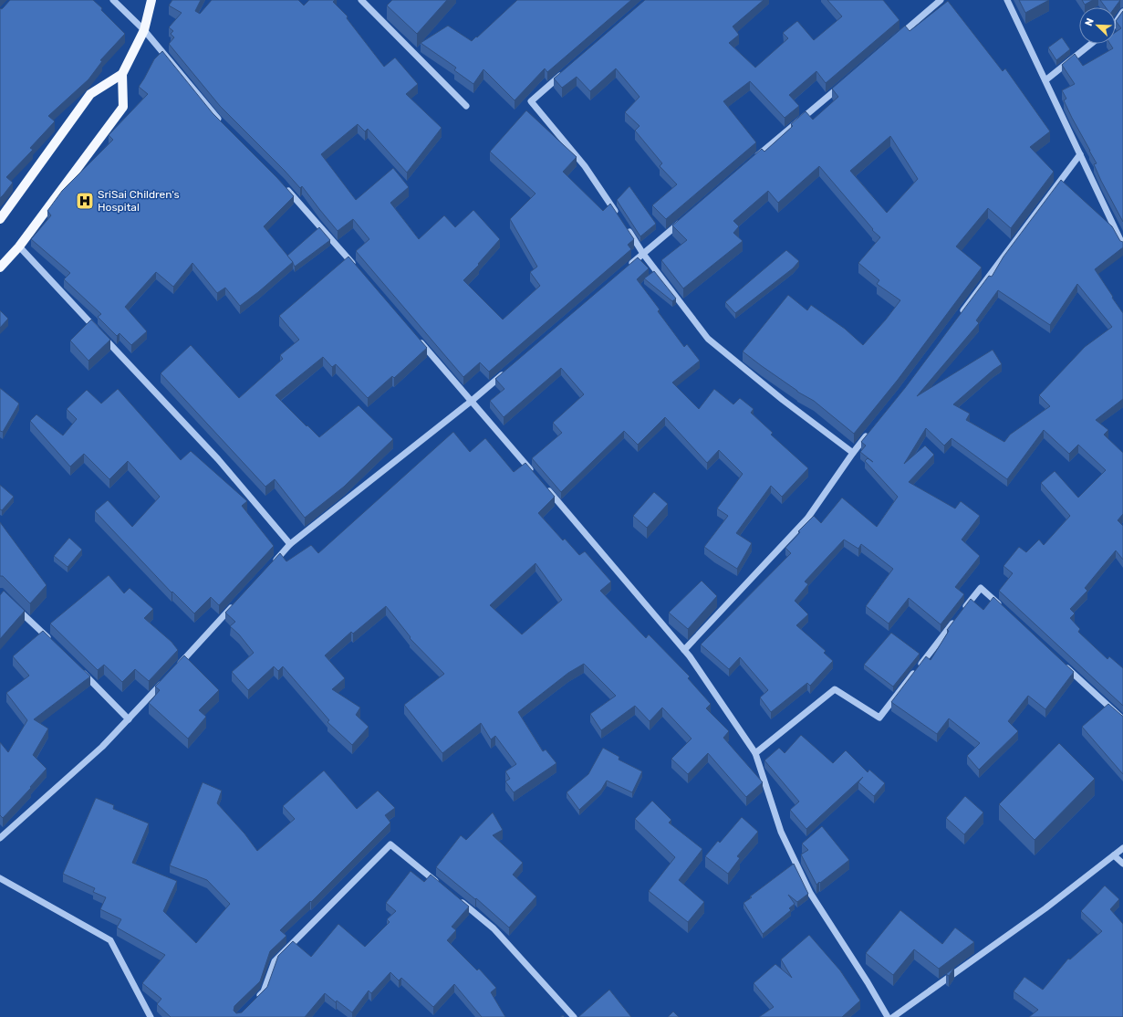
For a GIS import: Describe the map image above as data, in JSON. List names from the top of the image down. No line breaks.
{"places":{"hospital":["SriSai Children's Hospital"]},"north":"top left"}
